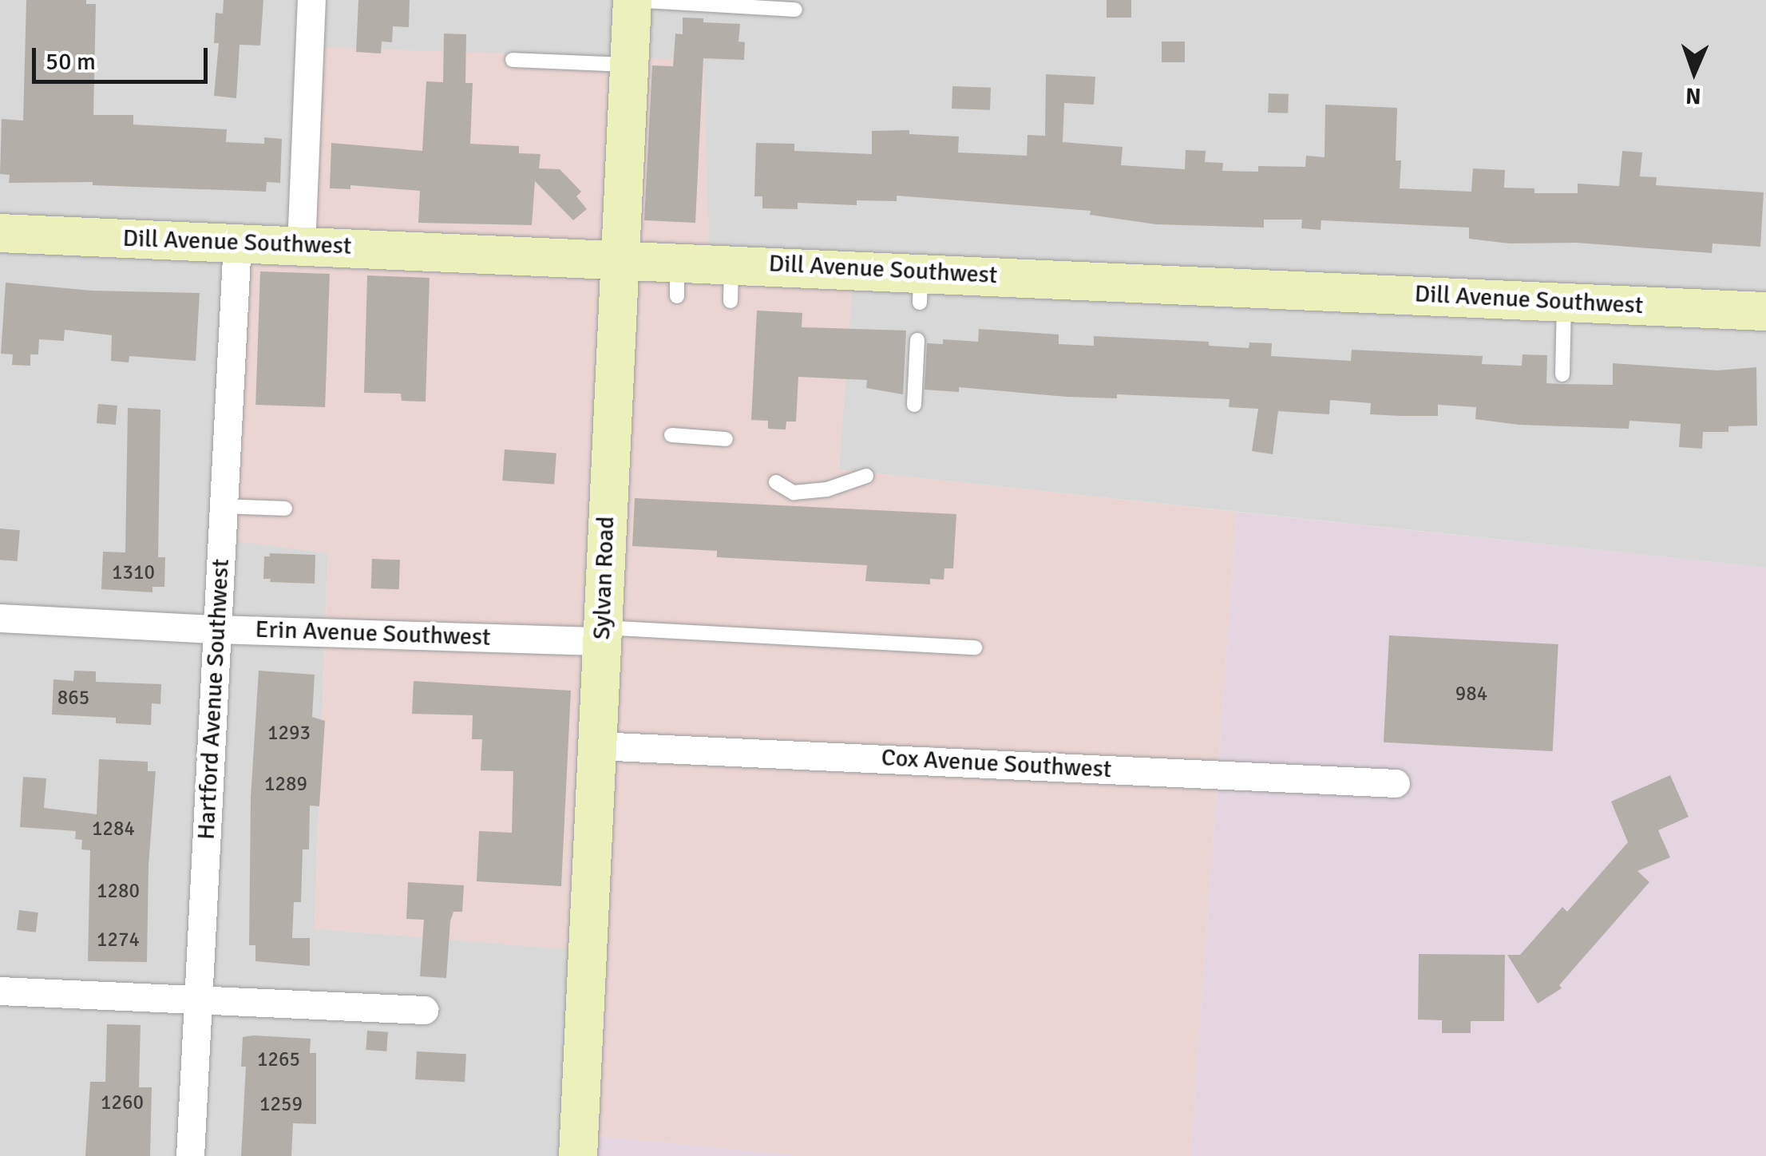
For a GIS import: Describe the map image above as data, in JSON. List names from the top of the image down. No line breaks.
{"streets":{"main road":["Dill Avenue Southwest","Sylvan Road"],"street":["Erin Avenue Southwest","Hartford Avenue Southwest","Cox Avenue Southwest"]},"crossings":[["Dill Avenue Southwest","Sylvan Road"],["Dill Avenue Southwest","Hartford Avenue Southwest"],["Sylvan Road","Erin Avenue Southwest"],["Sylvan Road","Cox Avenue Southwest"],["Erin Avenue Southwest","Hartford Avenue Southwest"]],"house_numbers":["1310","984","865","1293","1289","1284","1280","1274","1265","1260","1259"],"scale_bar":"50 m","north":"bottom"}
